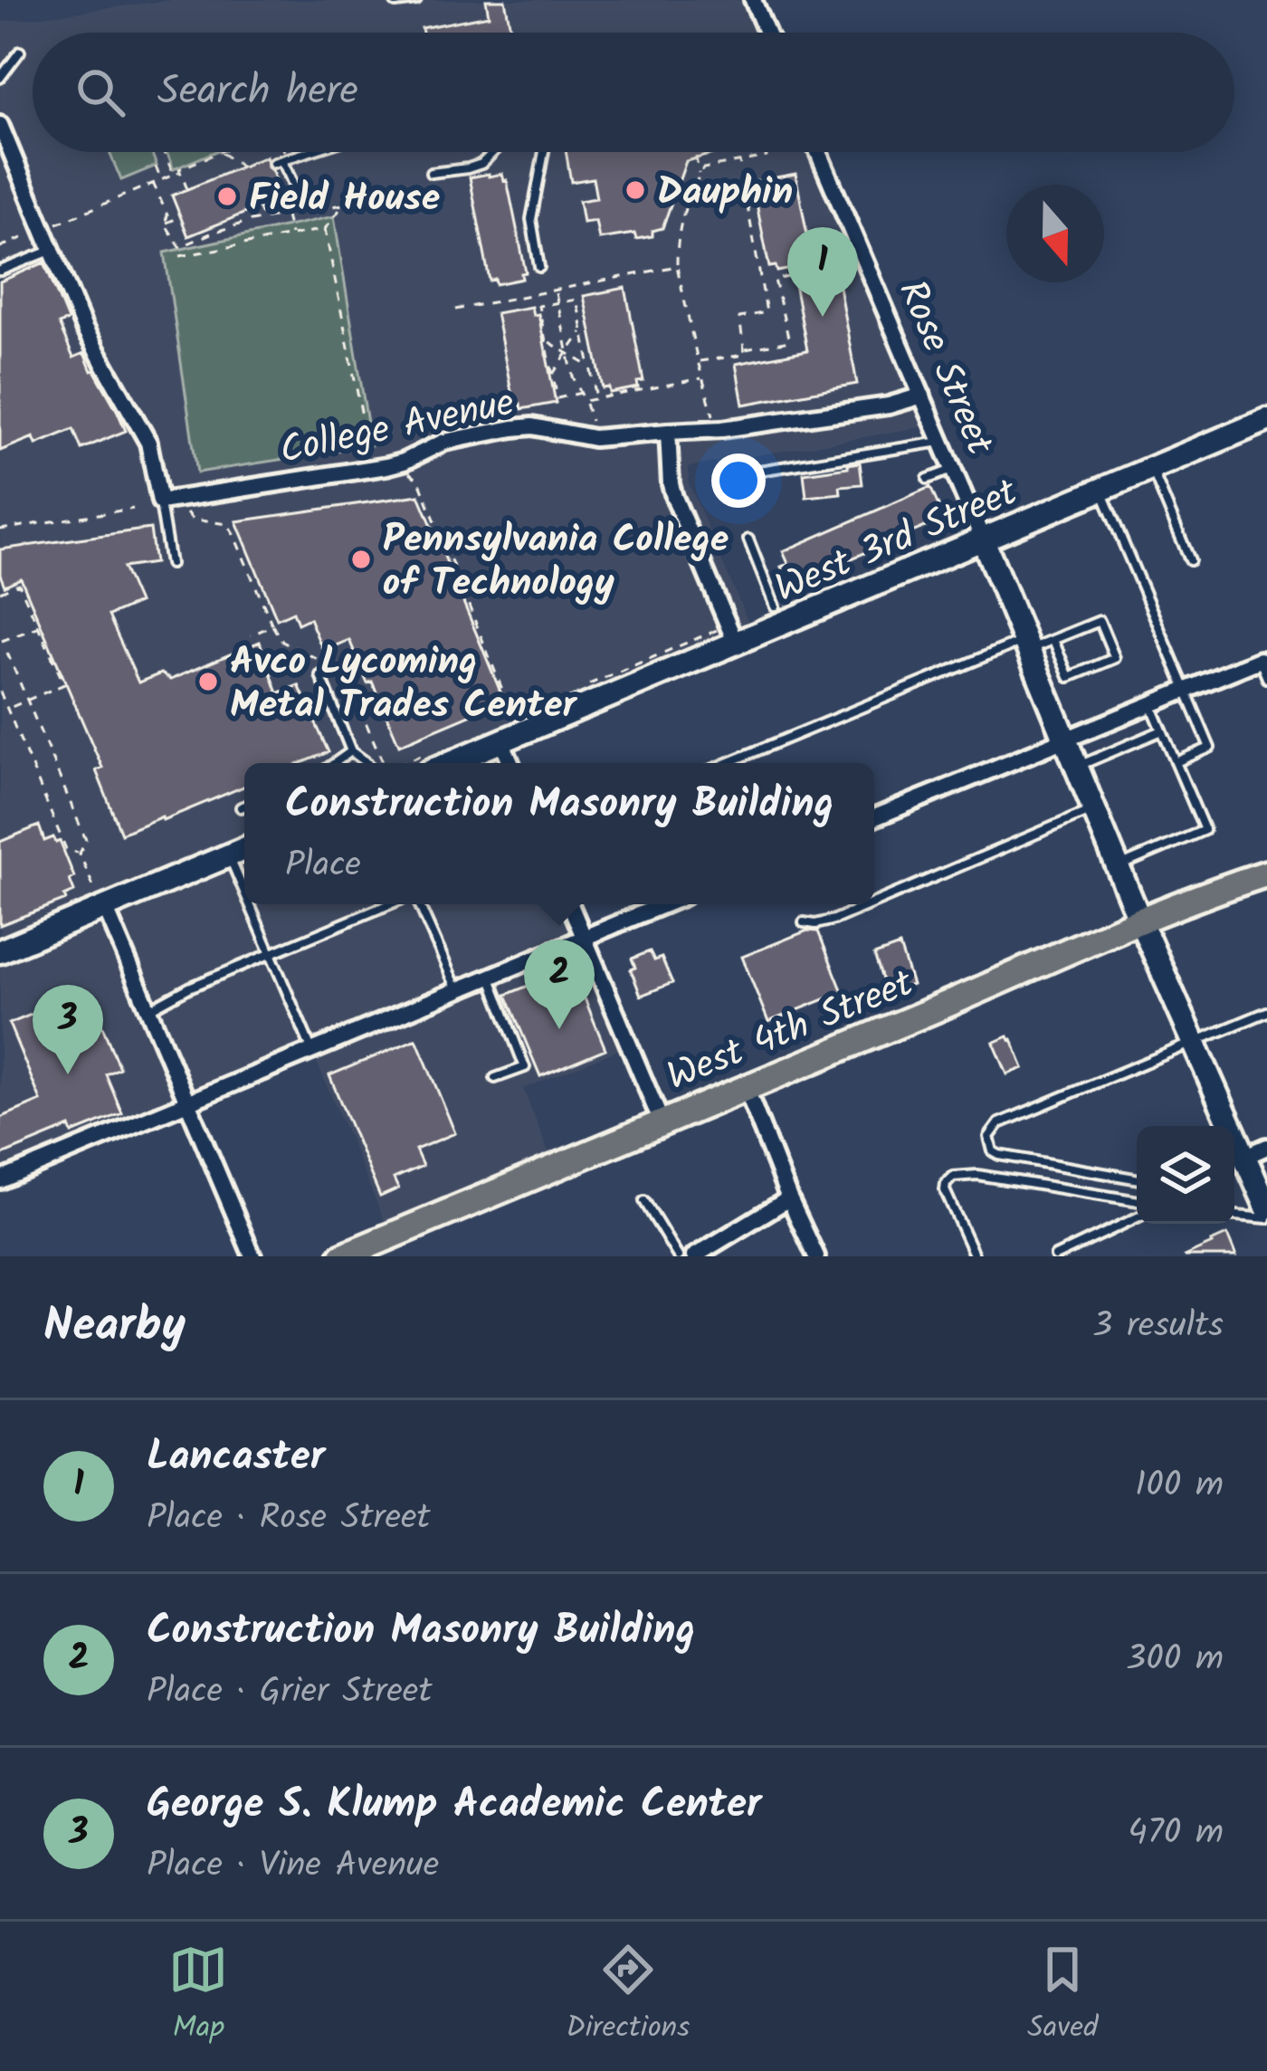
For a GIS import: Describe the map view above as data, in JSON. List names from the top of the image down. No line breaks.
{"streets":{"main road":["Rose Street","West 3rd Street","West 4th Street"],"street":["College Avenue"]},"crossings":[["Rose Street","College Avenue"],["Rose Street","West 3rd Street"],["Rose Street","West 4th Street"]],"places":["Dauphin","Field House","Pennsylvania College of Technology","Avco Lycoming Metal Trades Center"],"north":"bottom","page":{"search":"Search here","pins":["1","2","3"],"popup":["Construction Masonry Building","Place"],"heading":["Nearby","3 results"],"list":[{"mark":"1","name":"Lancaster","note":"Place · Rose Street","value":"100 m"},{"mark":"2","name":"Construction Masonry Building","note":"Place · Grier Street","value":"300 m"},{"mark":"3","name":"George S. Klump Academic Center","note":"Place · Vine Avenue","value":"470 m"}],"nav":["Map","Directions","Saved"]}}
